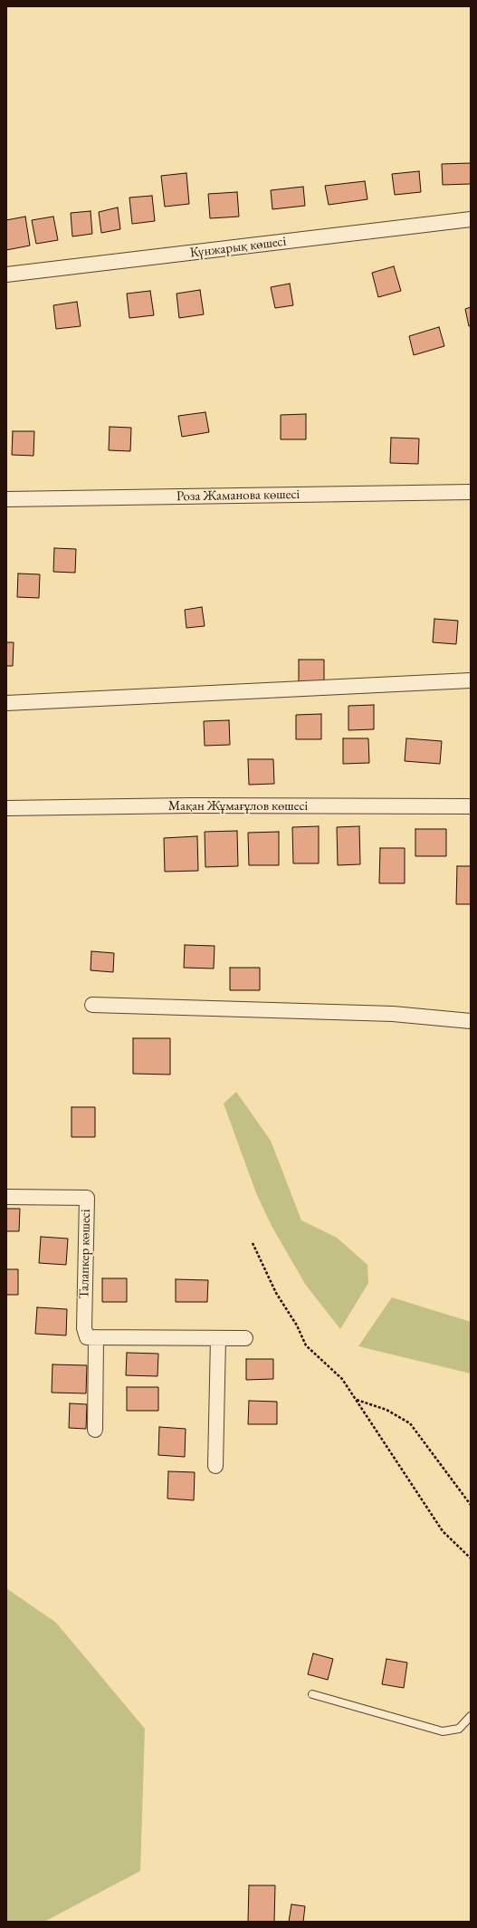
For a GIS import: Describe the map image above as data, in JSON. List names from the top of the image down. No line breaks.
{"streets":{"street":["Күнжарық көшесі","Роза Жаманова көшесі","Мақан Жұмағұлов көшесі","Талапкер көшесі"]}}
